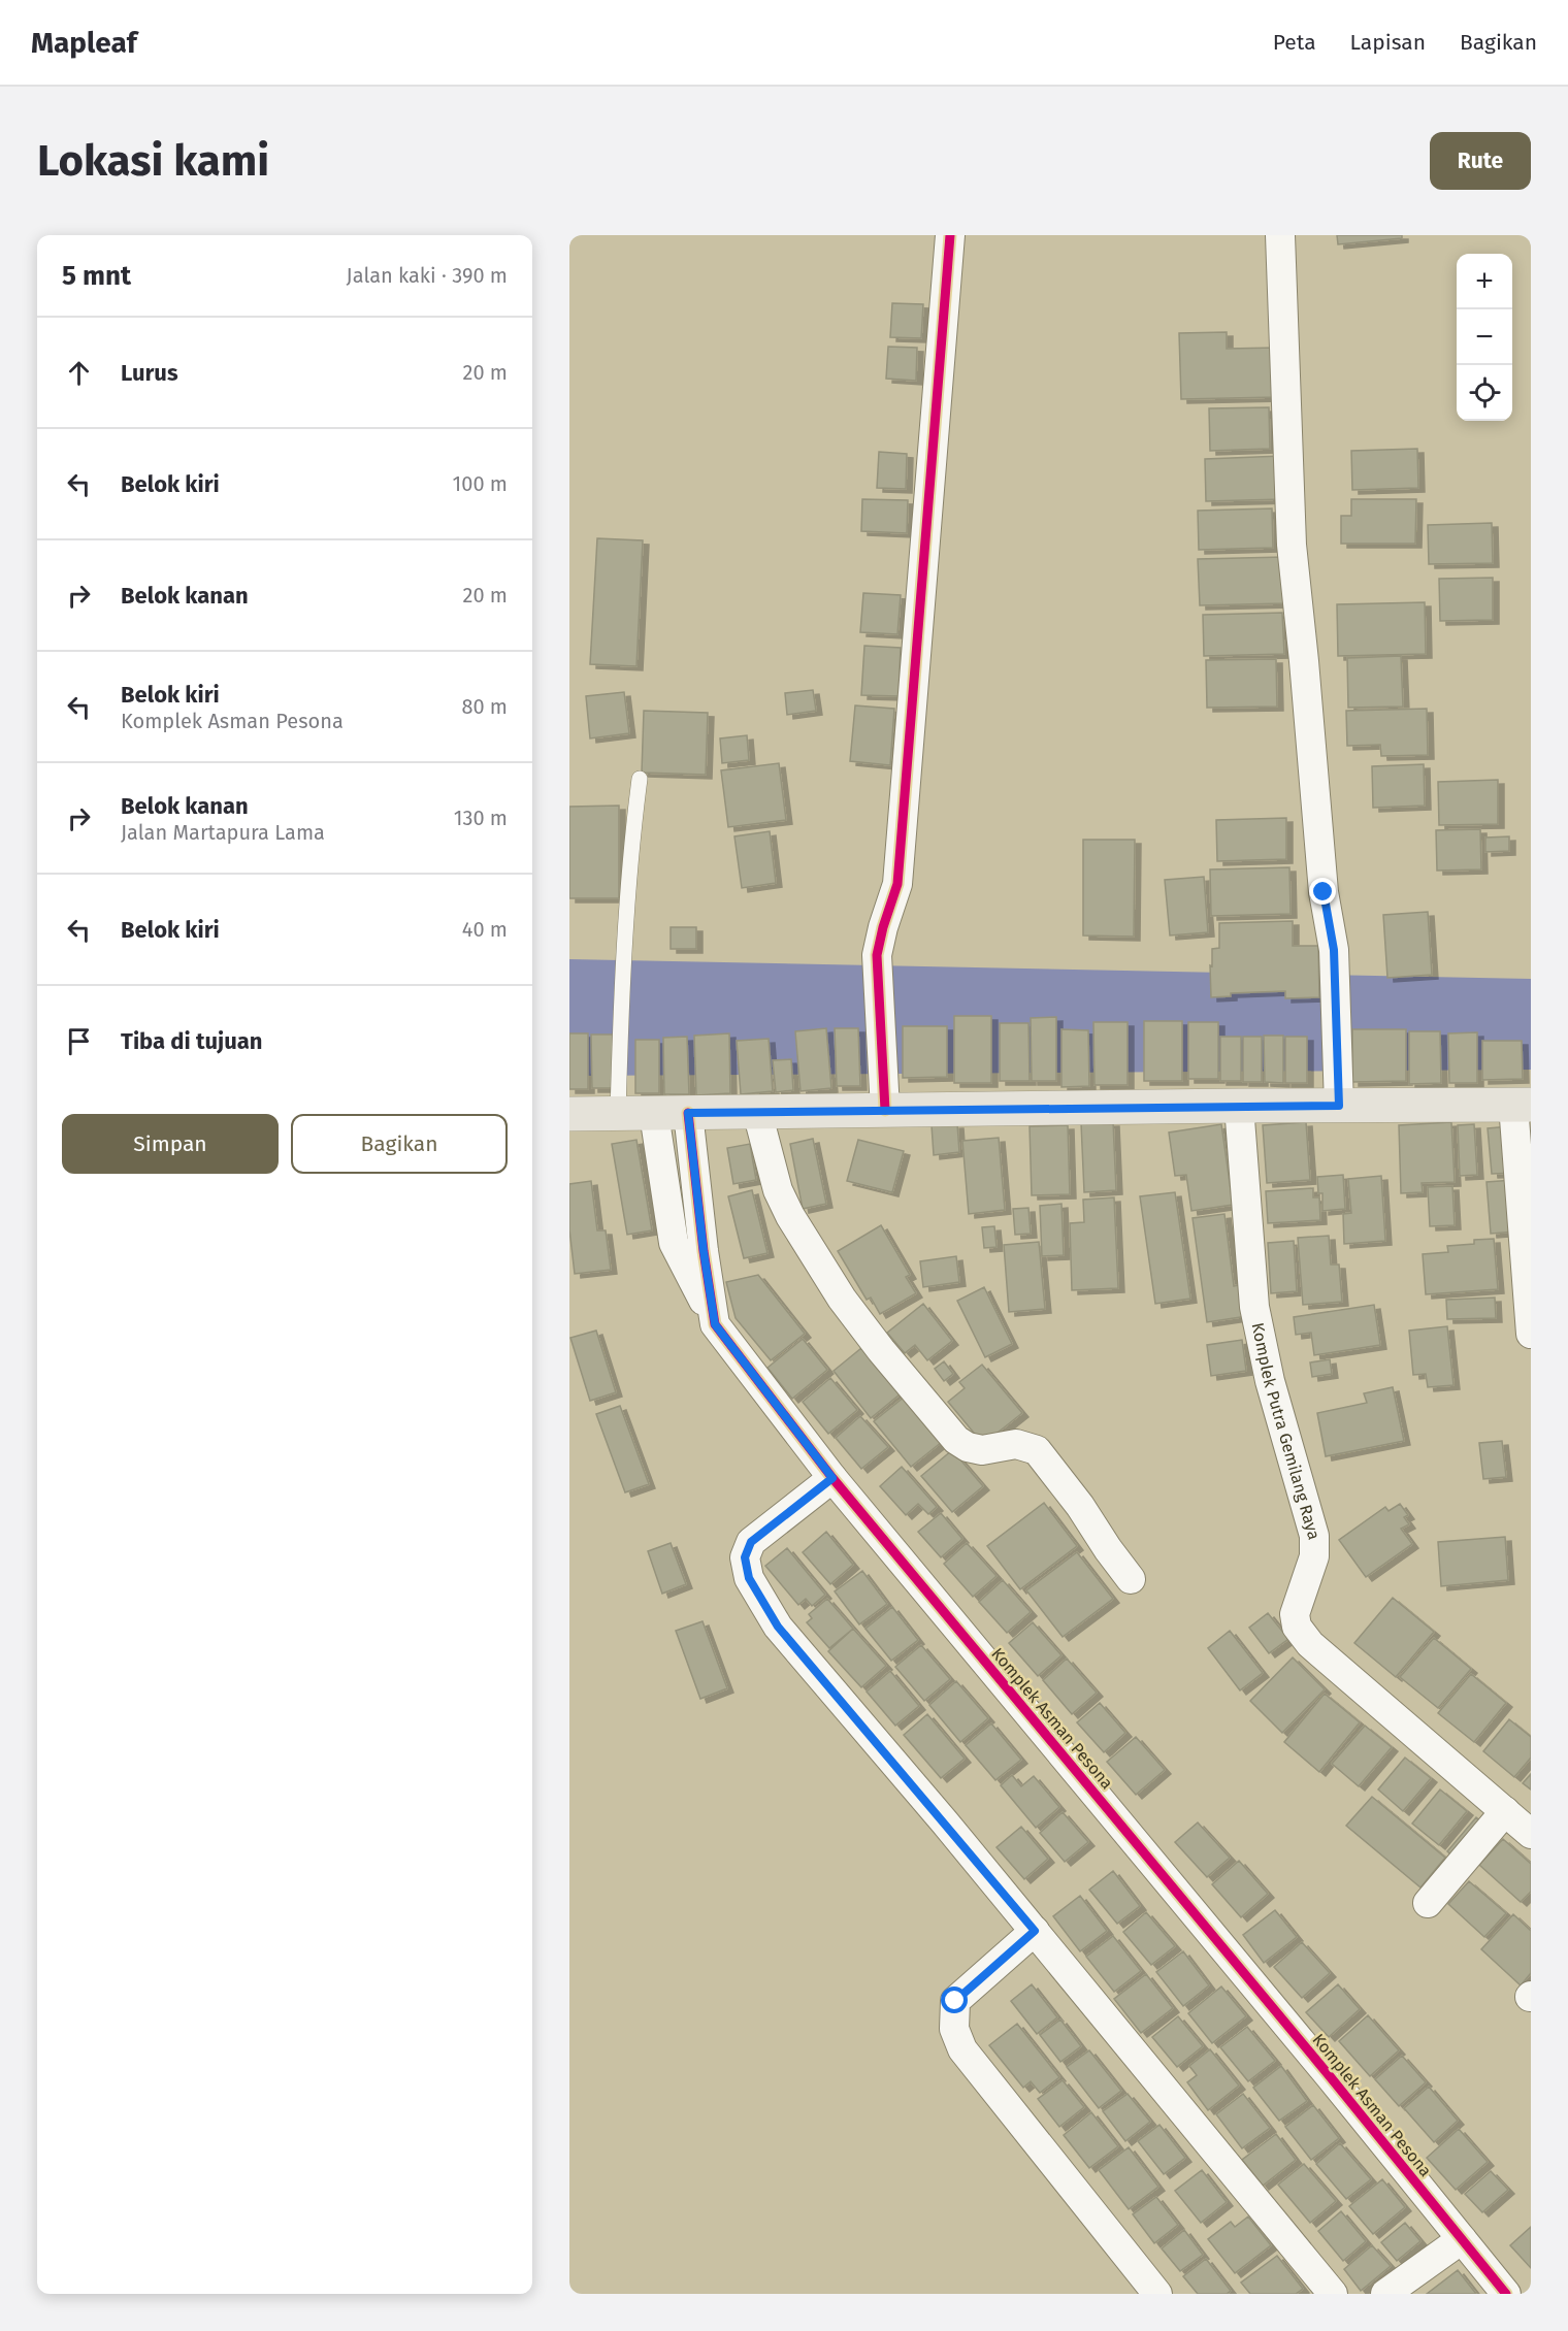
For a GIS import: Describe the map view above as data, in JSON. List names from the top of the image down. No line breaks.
{"streets":{"street":["Komplek Putra Gemilang Raya","Komplek Asman Pesona"]},"page":{"header":"Mapleaf","nav":["Peta","Lapisan","Bagikan"],"buttons":["Rute",["Simpan","Bagikan"]],"title":"Lokasi kami","heading":["5 mnt","Jalan kaki · 390 m"],"map_buttons":["+","−"],"list":[["Lurus","20 m"],["Belok kiri","100 m"],["Belok kanan","20 m"],["Belok kiri","Komplek Asman Pesona","80 m"],["Belok kanan","Jalan Martapura Lama","130 m"],["Belok kiri","40 m"],"Tiba di tujuan"]}}
